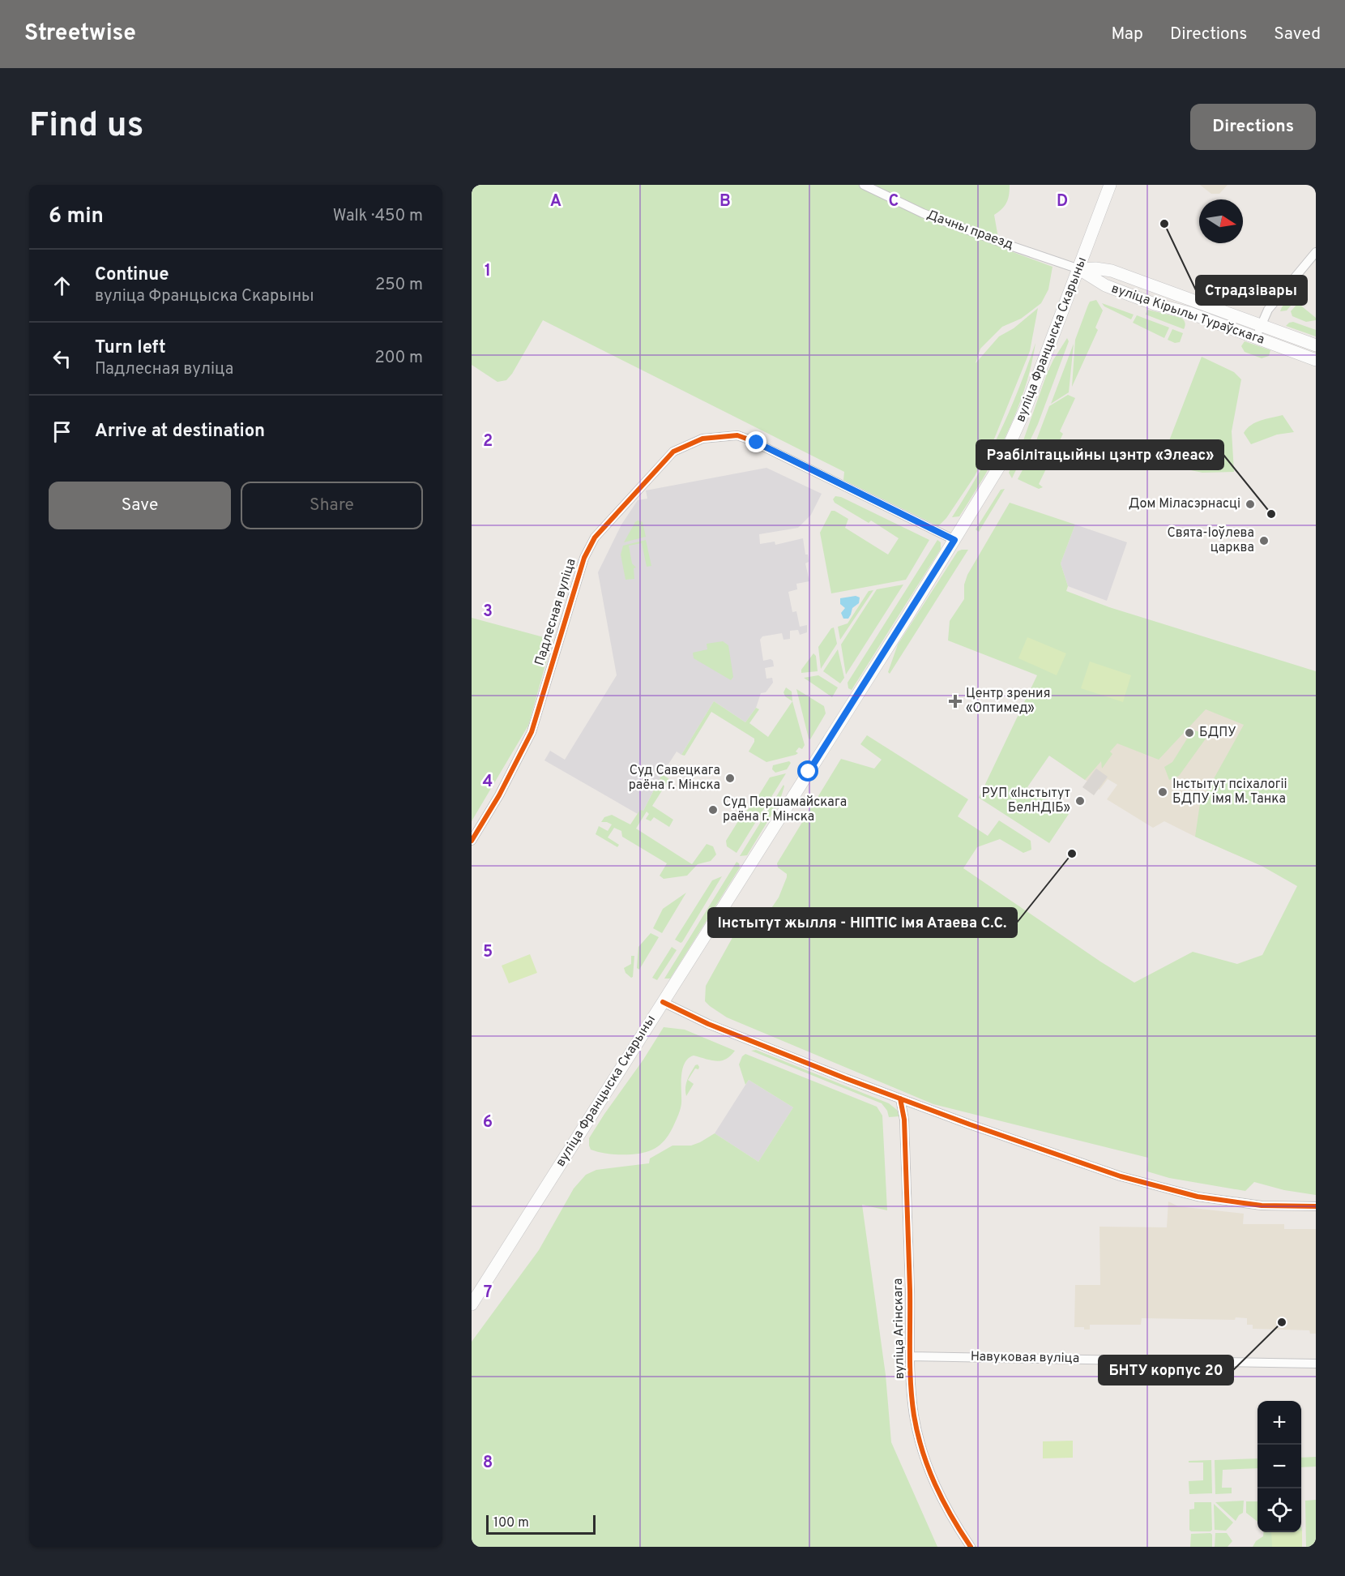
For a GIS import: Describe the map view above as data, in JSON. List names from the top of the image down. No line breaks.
{"streets":{"main road":["вуліца Кірылы Тураўскага","вуліца Францыска Скарыны"],"street":["Дачны праезд","Падлесная вуліца","вуліца Агінскага","Навуковая вуліца"]},"crossings":[["Дачны праезд","вуліца Кірылы Тураўскага"],["Дачны праезд","вуліца Францыска Скарыны"],["вуліца Кірылы Тураўскага","вуліца Францыска Скарыны"],["вуліца Францыска Скарыны","Падлесная вуліца"],["вуліца Агінскага","Навуковая вуліца"]],"places":{"other":["Страдзівары","Дом Міласэрнасці","Рэабілітацыйны цэнтр «Элеас»","Свята-Іоўлева царква","БДПУ","Суд Савецкага раёна г. Мінска","Інстытут псіхалогіі БДПУ імя М. Танка","РУП «Інстытут БелНДІБ»","Суд Першамайскага раёна г. Мінска","Інстытут жылля - НІПТІС імя Атаева С.С.","БНТУ корпус 20"],"health":["Центр зрения «Оптимед»"]},"scale_bar":"100 m","north":"right","page":{"header":"Streetwise","nav":["Map","Directions","Saved"],"buttons":["Directions",["Save","Share"]],"title":"Find us","heading":["6 min","Walk · 450 m"],"list":[["Continue","вуліца Францыска Скарыны","250 m"],["Turn left","Падлесная вуліца","200 m"],"Arrive at destination"],"map_buttons":["+","−"],"scale":"100 m"},"grid":{"columns":["A","B","C","D"],"rows":["1","2","3","4","5","6","7","8"]}}
